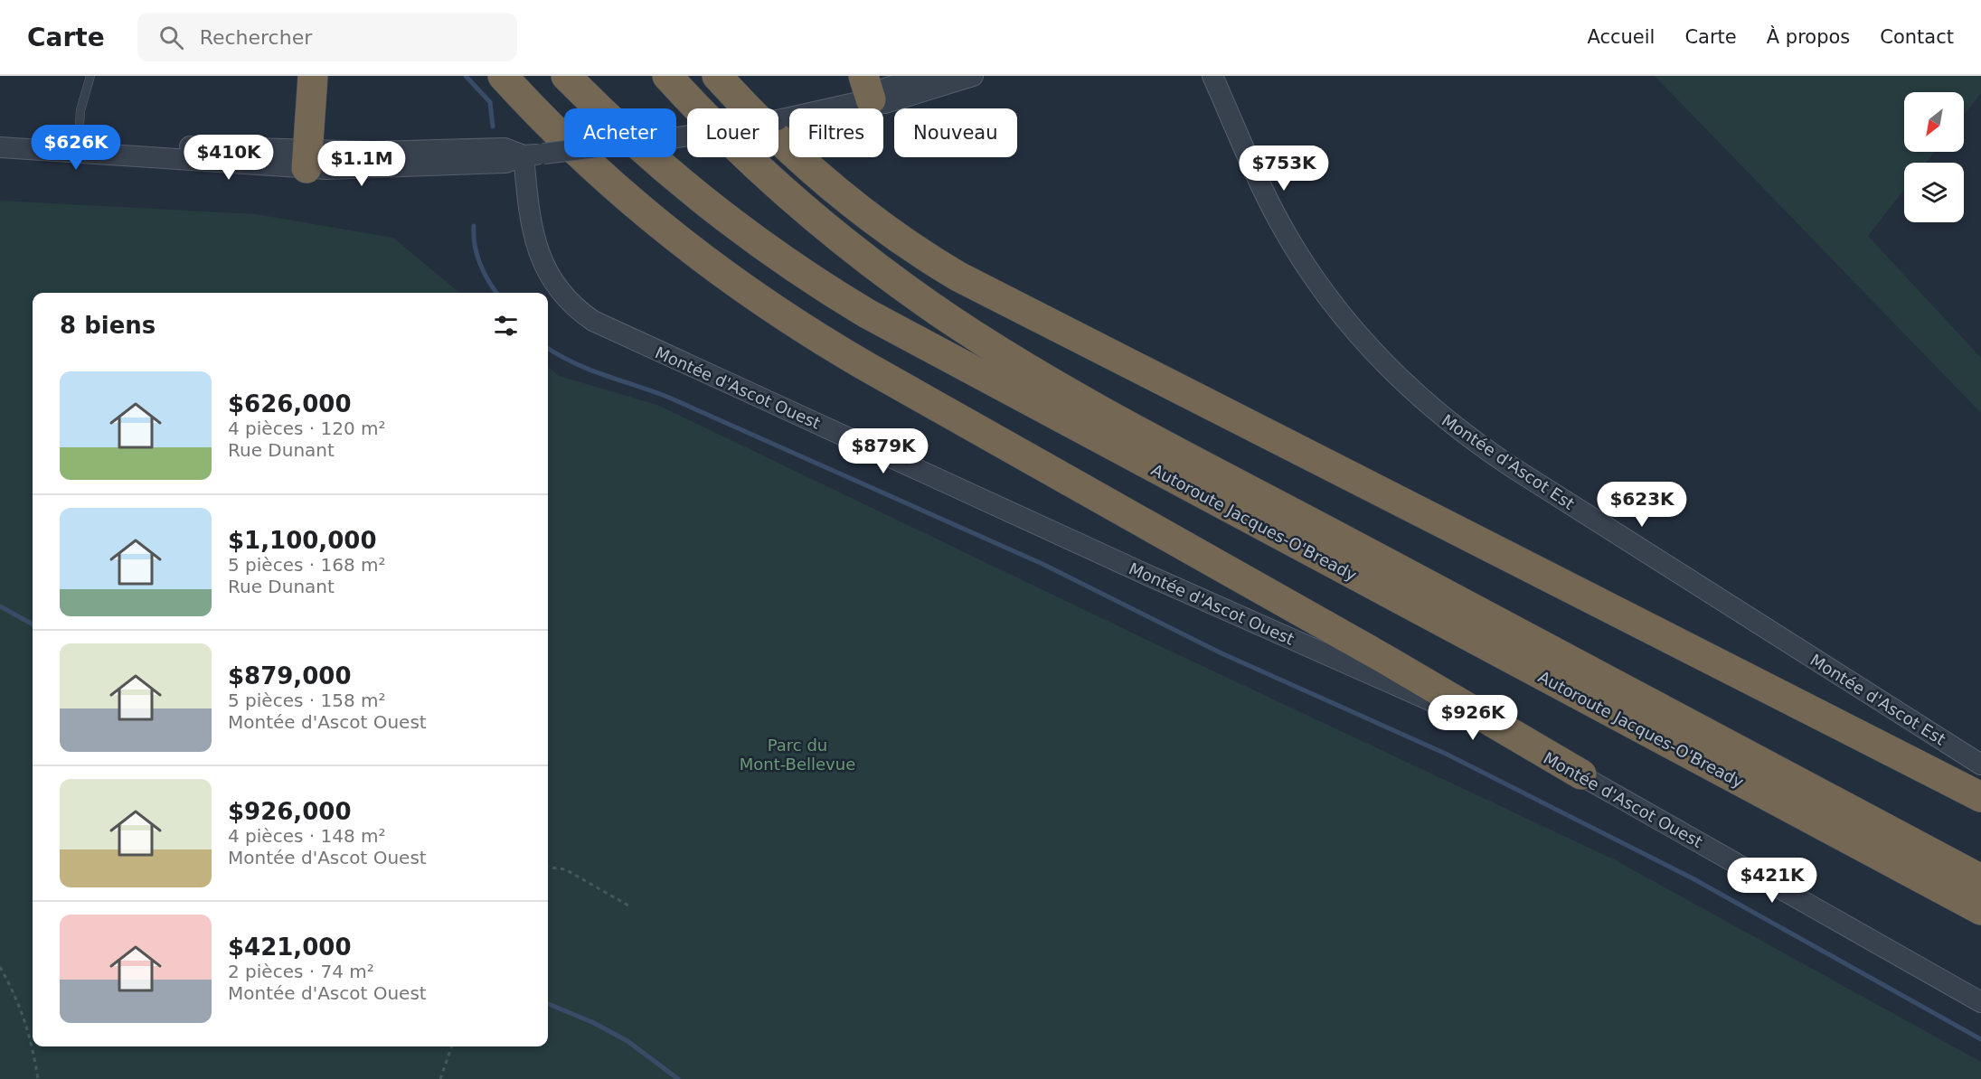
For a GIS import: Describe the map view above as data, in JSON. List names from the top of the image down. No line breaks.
{"streets":{"highway":["Autoroute Jacques-O'Bready"],"street":["Montée d'Ascot Ouest","Montée d'Ascot Est"]},"parks":["Parc du Mont-Bellevue"],"north":"bottom left","page":{"header":"Carte","search":"Rechercher","nav":["Accueil","Carte","À propos","Contact"],"chip":["Acheter","Louer","Filtres","Nouveau"],"price":["$626K","$410K","$1.1M","$753K","$879K","$623K","$926K","$421K"],"heading":"8 biens","list":[{"name":"$626,000","note":"4 pièces · 120 m² · Rue Dunant"},{"name":"$1,100,000","note":"5 pièces · 168 m² · Rue Dunant"},{"name":"$879,000","note":"5 pièces · 158 m² · Montée d'Ascot Ouest"},{"name":"$926,000","note":"4 pièces · 148 m² · Montée d'Ascot Ouest"},{"name":"$421,000","note":"2 pièces · 74 m² · Montée d'Ascot Ouest"}]}}
